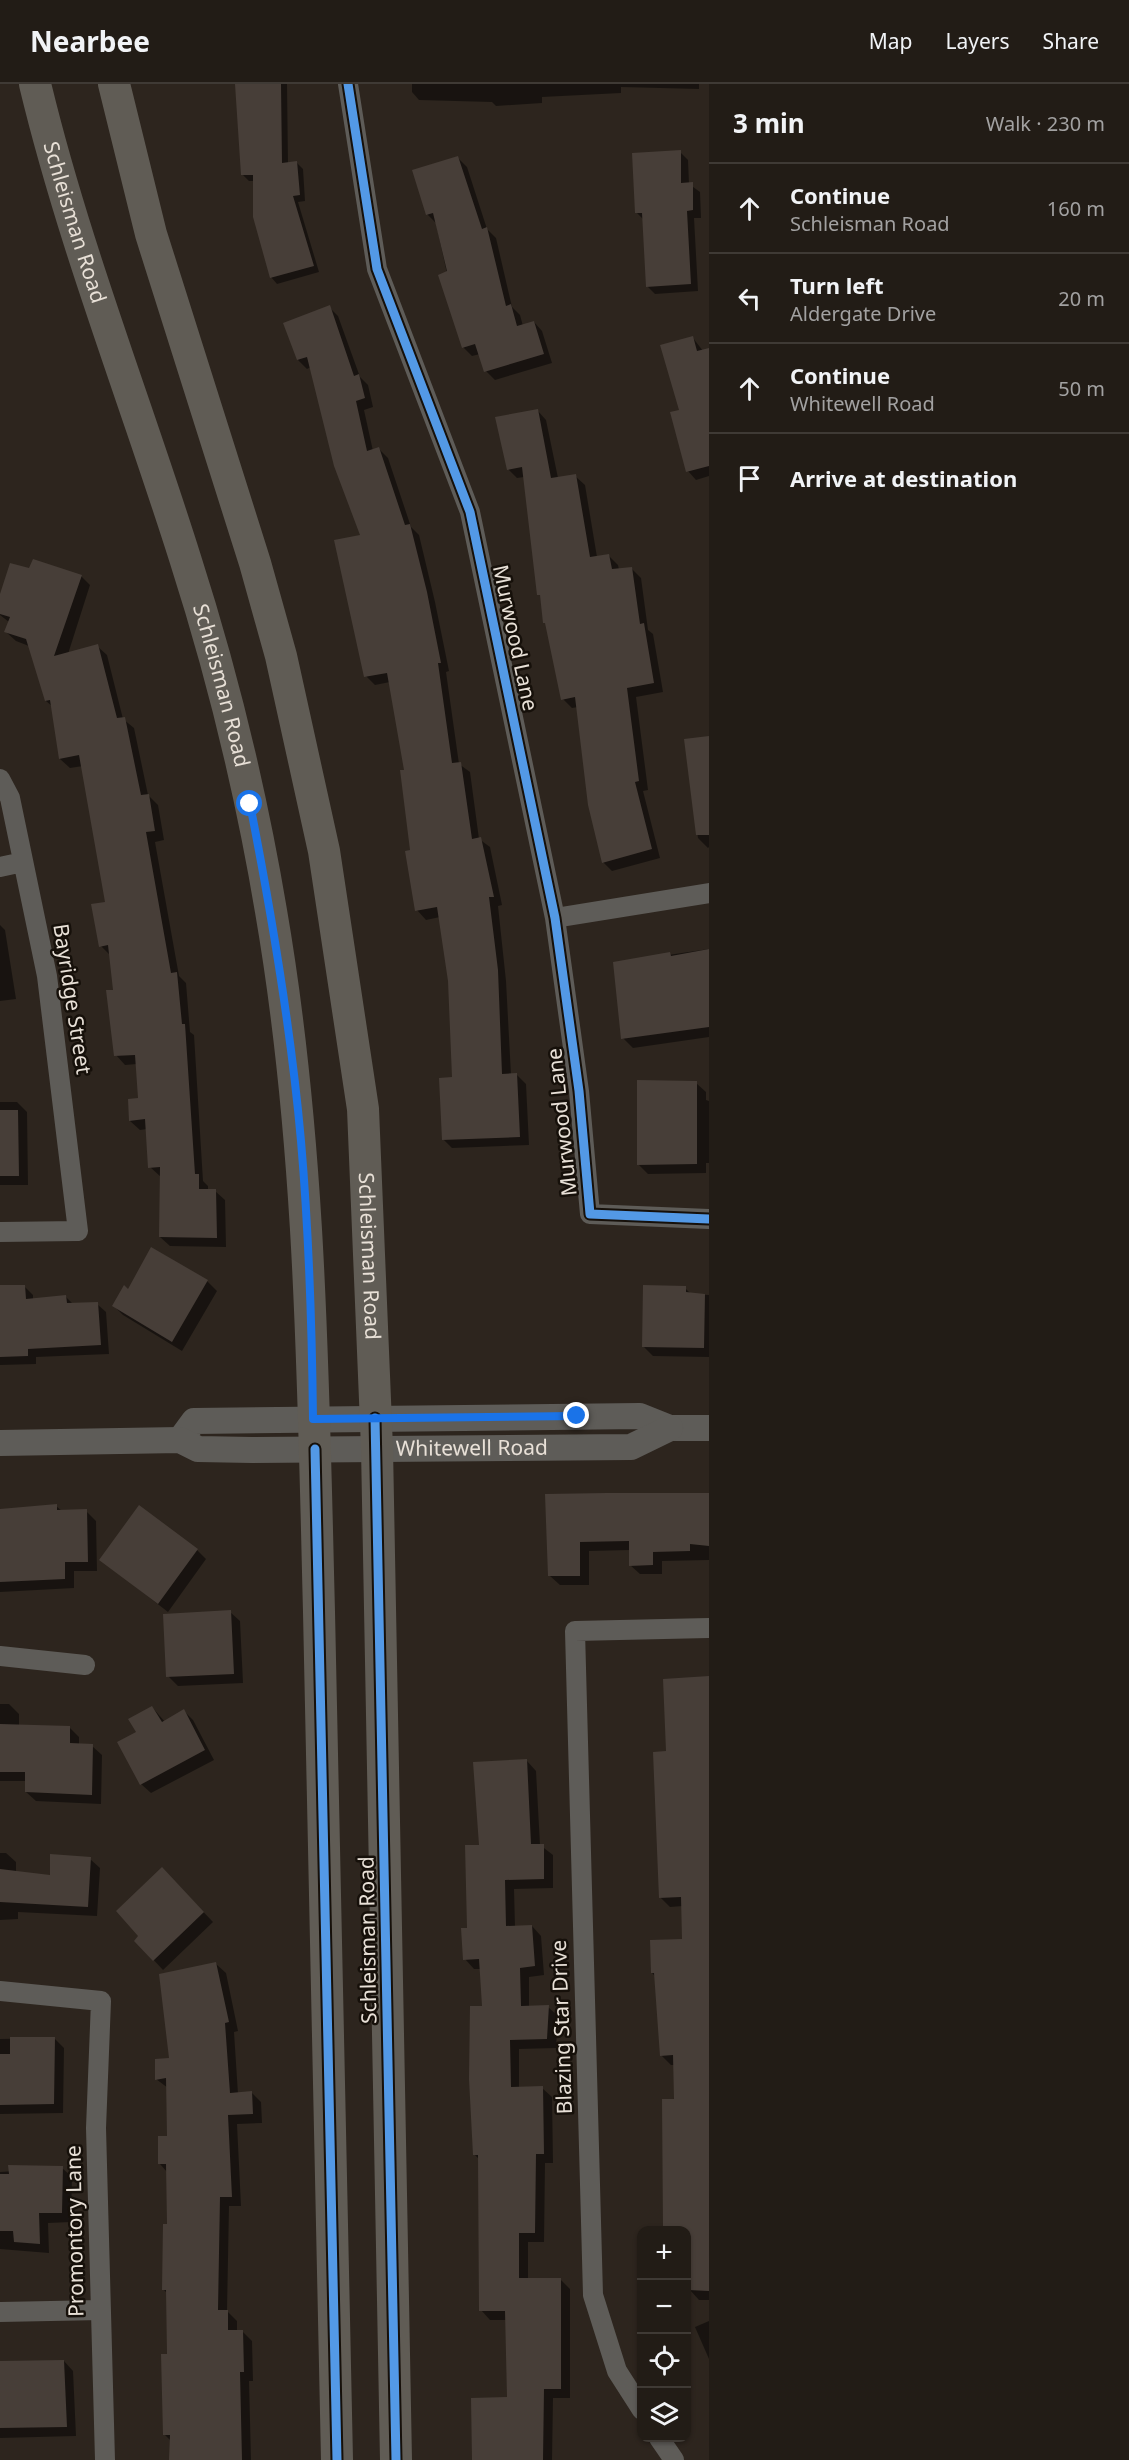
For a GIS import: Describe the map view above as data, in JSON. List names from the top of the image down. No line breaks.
{"streets":{"main road":["Schleisman Road"],"street":["Murwood Lane","Bayridge Street","Whitewell Road","Blazing Star Drive","Promontory Lane"]},"crossings":[["Schleisman Road","Whitewell Road"]],"page":{"header":"Nearbee","nav":["Map","Layers","Share"],"heading":["3 min","Walk · 230 m"],"list":[["Continue","Schleisman Road","160 m"],["Turn left","Aldergate Drive","20 m"],["Continue","Whitewell Road","50 m"],"Arrive at destination"],"map_buttons":["+","−"]}}
